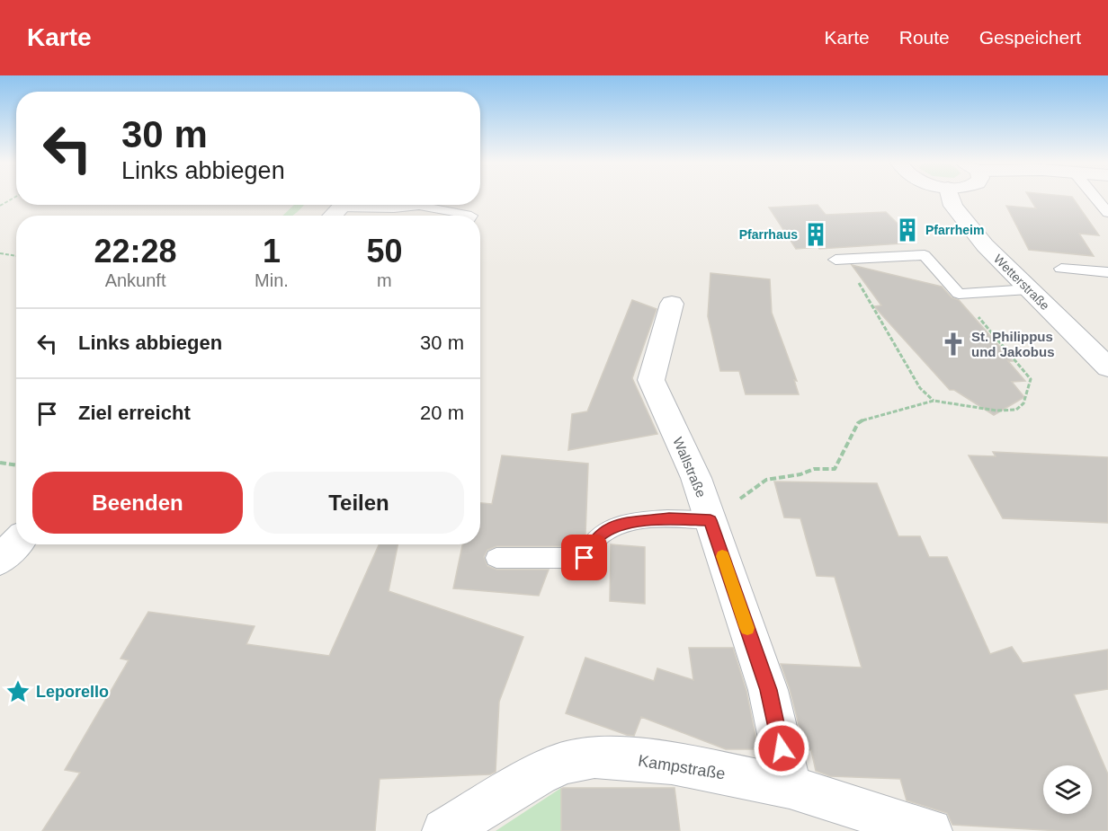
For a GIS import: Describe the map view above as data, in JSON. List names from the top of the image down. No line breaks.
{"streets":{"street":["Wetterstraße","Wallstraße","Kampstraße"]},"crossings":[["Wallstraße","Kampstraße"]],"places":{"building":["Pfarrheim","Pfarrhaus"],"church":["St. Philippus und Jakobus"],"place":["Leporello"]},"page":{"header":"Karte","nav":["Karte","Route","Gespeichert"],"turn":["30 m","Links abbiegen"],"eta":["22:28","Ankunft","1","Min.","50","m"],"list":[{"name":"Links abbiegen","value":"30 m"},{"name":"Ziel erreicht","value":"20 m"}],"buttons":["Beenden","Teilen"]}}
